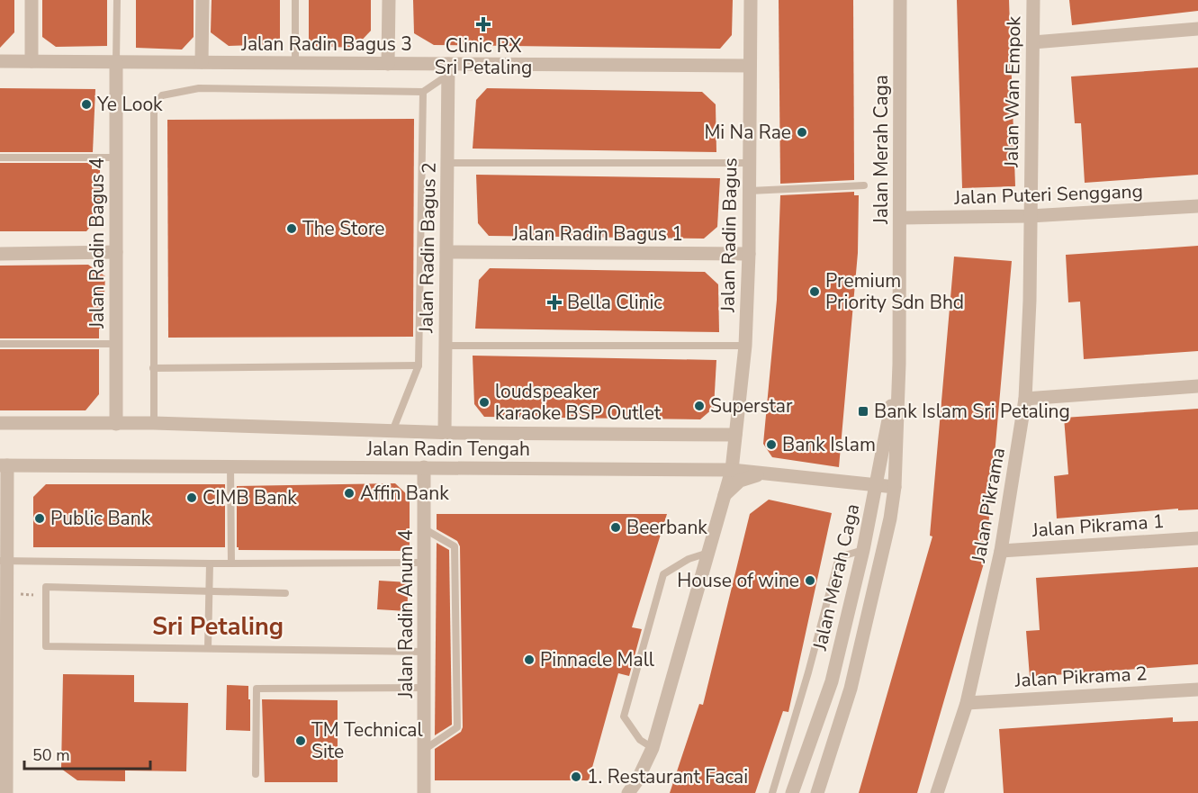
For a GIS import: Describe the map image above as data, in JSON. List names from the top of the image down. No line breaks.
{"streets":{"street":["Jalan Radin Bagus 3","Jalan Wan Empok","Jalan Merah Caga","Jalan Puteri Senggang","Jalan Radin Bagus 1","Jalan Radin Bagus","Jalan Radin Bagus 4","Jalan Radin Bagus 2","Jalan Radin Tengah","Jalan Pikrama","Jalan Pikrama 1","Jalan Radin Anum 4","Jalan Pikrama 2"]},"crossings":[["Jalan Radin Bagus 3","Jalan Radin Bagus"],["Jalan Radin Bagus 3","Jalan Radin Bagus 4"],["Jalan Radin Bagus 3","Jalan Radin Bagus 2"],["Jalan Wan Empok","Jalan Puteri Senggang"],["Jalan Wan Empok","Jalan Pikrama"],["Jalan Merah Caga","Jalan Puteri Senggang"],["Jalan Merah Caga","Jalan Radin Tengah"],["Jalan Puteri Senggang","Jalan Pikrama"],["Jalan Radin Bagus 1","Jalan Radin Bagus"],["Jalan Radin Bagus 1","Jalan Radin Bagus 2"],["Jalan Radin Bagus","Jalan Radin Tengah"],["Jalan Radin Bagus 4","Jalan Radin Tengah"],["Jalan Radin Bagus 2","Jalan Radin Tengah"],["Jalan Radin Tengah","Jalan Radin Anum 4"],["Jalan Pikrama","Jalan Pikrama 1"],["Jalan Pikrama","Jalan Pikrama 2"]],"districts":["Sri Petaling"],"places":{"health":["Clinic RX Sri Petaling","Bella Clinic"],"other":["Ye Look","Mi Na Rae","The Store","Premium Priority Sdn Bhd","loudspeaker karaoke BSP Outlet","Superstar","Bank Islam","Affin Bank","CIMB Bank","Public Bank","Beerbank","House of wine","Pinnacle Mall","TM Technical Site","1. Restaurant Facai"],"transit":["Bank Islam Sri Petaling"]},"scale_bar":"50 m"}
